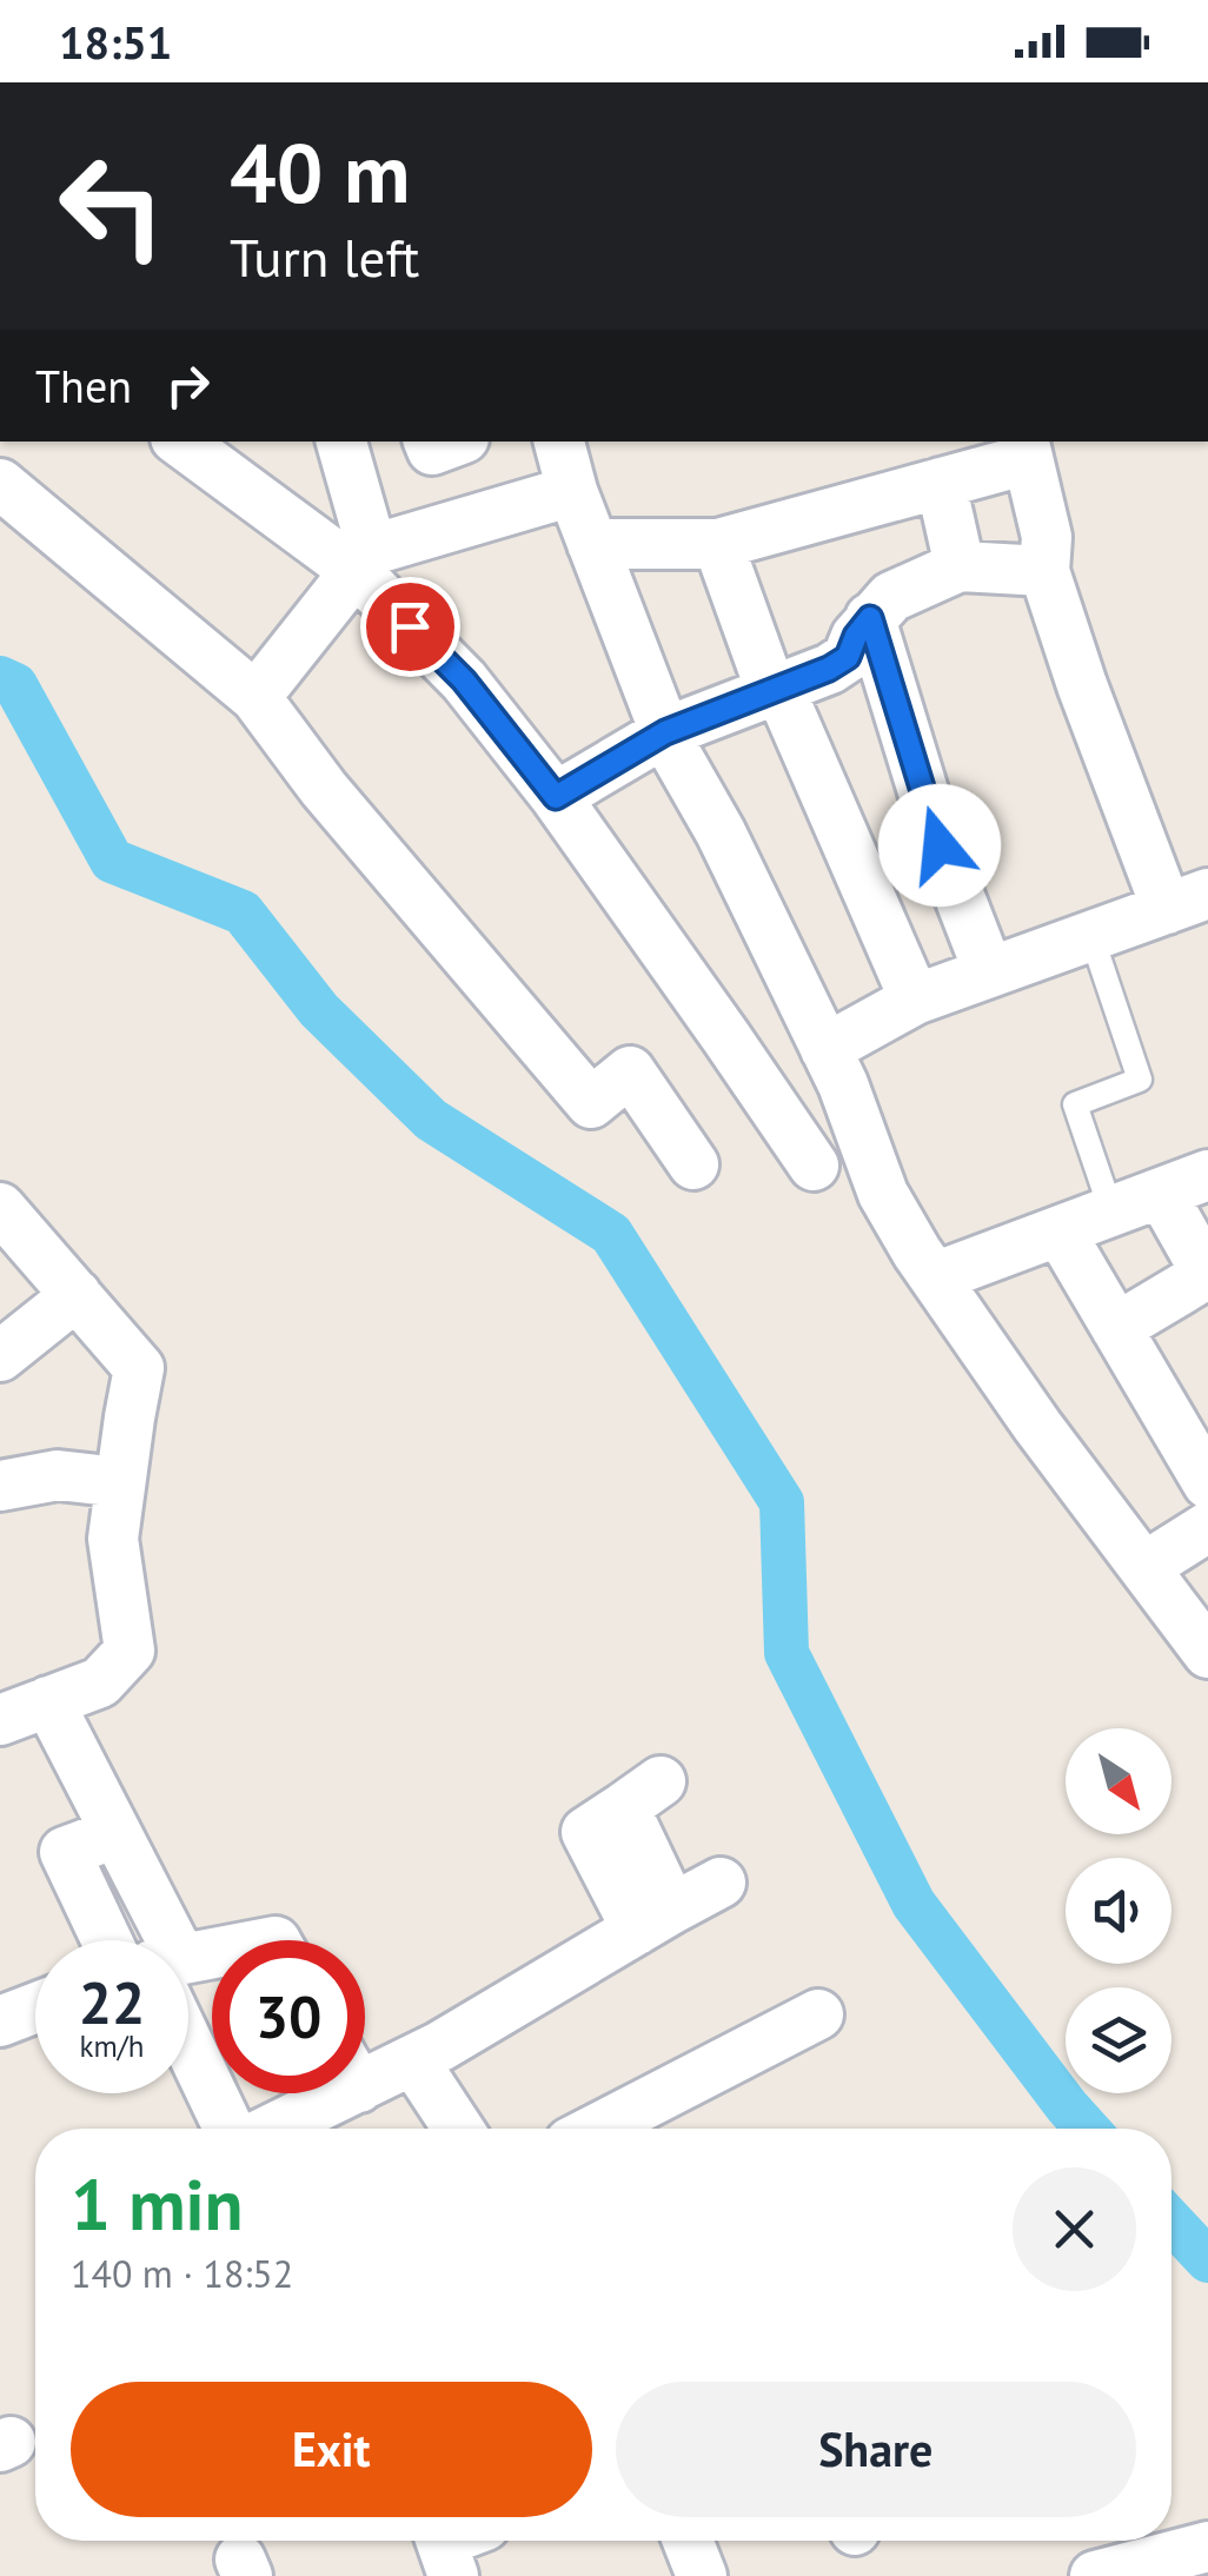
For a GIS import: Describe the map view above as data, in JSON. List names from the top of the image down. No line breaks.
{"north":"bottom right","page":{"status":"18:51","turn":["40 m","Turn left"],"then":"Then","speed":"22 km/h","limit":"30","heading":["1 min","140 m · 18:52"],"buttons":["Exit","Share"]}}
